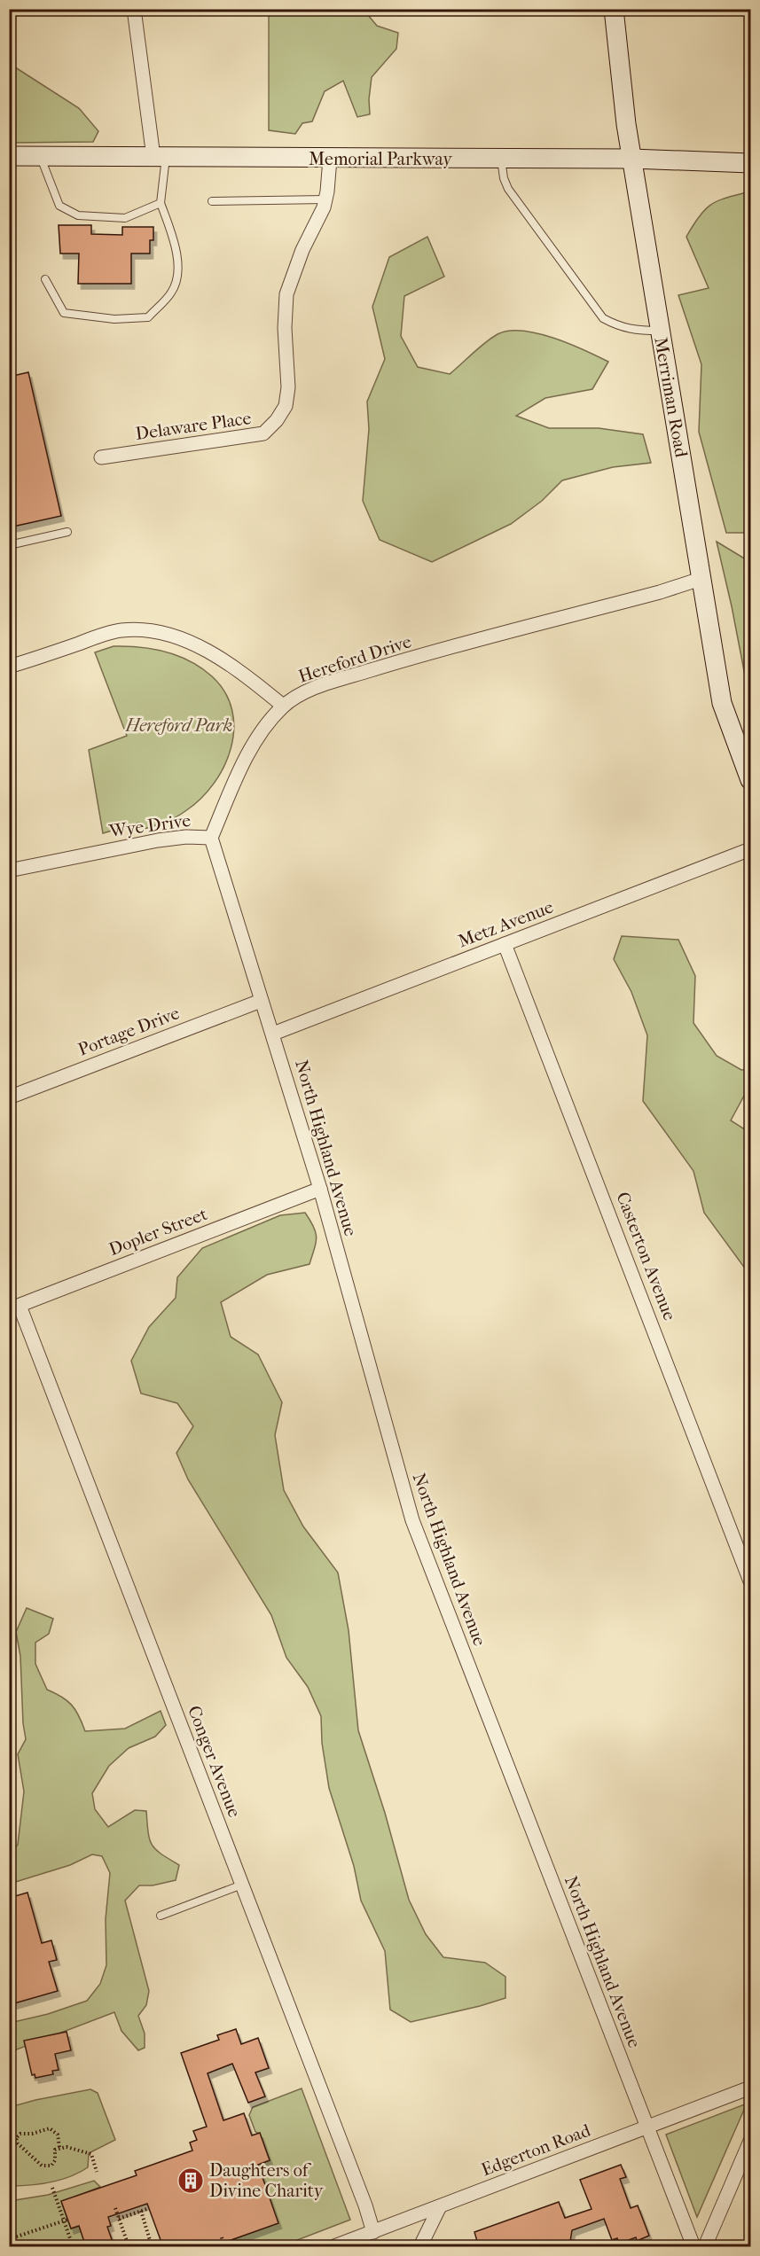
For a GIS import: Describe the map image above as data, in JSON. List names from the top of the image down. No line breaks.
{"streets":{"main road":["Memorial Parkway","Merriman Road"],"street":["Delaware Place","Hereford Drive","Wye Drive","Metz Avenue","Portage Drive","North Highland Avenue","Dopler Street","Casterton Avenue","Conger Avenue","Edgerton Road"]},"crossings":[["Memorial Parkway","Merriman Road"],["Memorial Parkway","Delaware Place"],["Merriman Road","Hereford Drive"],["Hereford Drive","Wye Drive"],["Wye Drive","North Highland Avenue"],["Metz Avenue","North Highland Avenue"],["Metz Avenue","Casterton Avenue"],["Portage Drive","North Highland Avenue"],["North Highland Avenue","Dopler Street"],["North Highland Avenue","Edgerton Road"],["Dopler Street","Conger Avenue"],["Conger Avenue","Edgerton Road"]],"parks":["Hereford Park"],"places":{"building":["Daughters of Divine Charity"]}}
